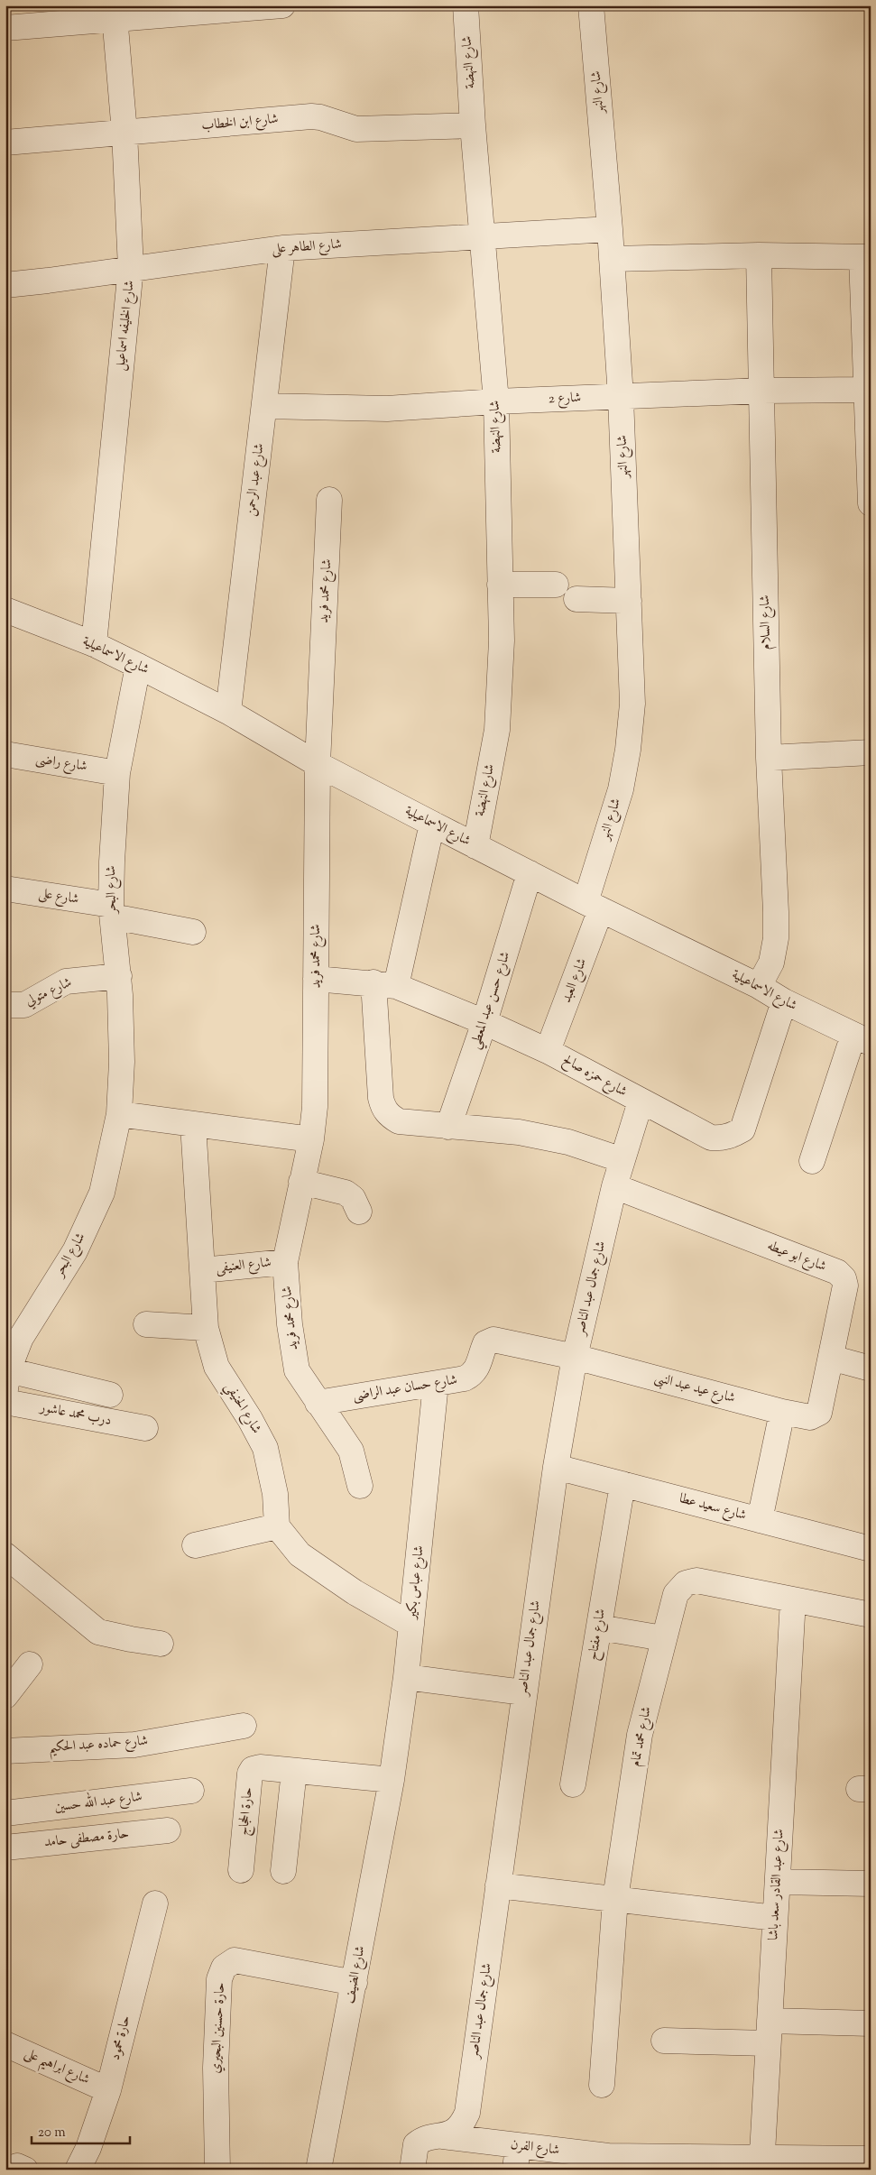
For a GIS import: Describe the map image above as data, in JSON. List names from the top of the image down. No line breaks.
{"streets":{"street":["شارع النهضة","شارع النهر","شارع ابن الخطاب","شارع الطاهر على","شارع الخليفه اسماعيل","شارع 2","شارع عبد الرحمن","شارع محمد فريد","شارع السلام","شارع الاسماعيلية","شارع راضى","شارع البحر","شارع على","شارع العبد","شارع متولي","شارع حسن عبد المعطي","شارع حمزه صالح","شارع ابو عيطه","شارع العنيفى","شارع جمال عبد الناصر","شارع حسان عبد الراضى","شارع عيد عبد النبى","شارع الحنيفي","درب محمد عاشور","شارع سعيد عطا","شارع عباس بكير","شارع مفتاح","شارع محمد تمام","شارع حماده عبد الحكيم","شارع عبد الله حسين","حارة الحجاج","حارة مصطفى حامد","شارع عبد القادر سعد باشا","شارع الضيف","حارة حسنين البحيري","حارة محمود","شارع ابراهيم على","شارع الفرن"]},"crossings":[["شارع النهضة","شارع ابن الخطاب"],["شارع النهضة","شارع الطاهر على"],["شارع النهضة","شارع 2"],["شارع النهضة","شارع الاسماعيلية"],["شارع النهر","شارع الطاهر على"],["شارع النهر","شارع 2"],["شارع النهر","شارع الاسماعيلية"],["شارع النهر","شارع العبد"],["شارع ابن الخطاب","شارع الخليفه اسماعيل"],["شارع الطاهر على","شارع الخليفه اسماعيل"],["شارع الطاهر على","شارع عبد الرحمن"],["شارع الخليفه اسماعيل","شارع الاسماعيلية"],["شارع 2","شارع عبد الرحمن"],["شارع 2","شارع السلام"],["شارع عبد الرحمن","شارع الاسماعيلية"],["شارع محمد فريد","شارع الاسماعيلية"],["شارع محمد فريد","شارع حمزه صالح"],["شارع محمد فريد","شارع العنيفى"],["شارع محمد فريد","شارع حسان عبد الراضى"],["شارع السلام","شارع الاسماعيلية"],["شارع الاسماعيلية","شارع البحر"],["شارع الاسماعيلية","شارع العبد"],["شارع الاسماعيلية","شارع حسن عبد المعطي"],["شارع الاسماعيلية","شارع حمزه صالح"],["شارع راضى","شارع البحر"],["شارع البحر","شارع على"],["شارع البحر","شارع متولي"],["شارع العبد","شارع حمزه صالح"],["شارع حسن عبد المعطي","شارع حمزه صالح"],["شارع حمزه صالح","شارع جمال عبد الناصر"],["شارع ابو عيطه","شارع جمال عبد الناصر"],["شارع ابو عيطه","شارع عيد عبد النبى"],["شارع العنيفى","شارع الحنيفي"],["شارع جمال عبد الناصر","شارع حسان عبد الراضى"],["شارع جمال عبد الناصر","شارع عيد عبد النبى"],["شارع جمال عبد الناصر","شارع سعيد عطا"],["شارع جمال عبد الناصر","شارع الفرن"],["شارع حسان عبد الراضى","شارع عيد عبد النبى"],["شارع حسان عبد الراضى","شارع عباس بكير"],["شارع سعيد عطا","شارع مفتاح"],["شارع عباس بكير","حارة الحجاج"],["شارع عباس بكير","شارع الضيف"],["شارع محمد تمام","شارع عبد القادر سعد باشا"],["حارة الحجاج","شارع الضيف"],["شارع عبد القادر سعد باشا","شارع الفرن"],["شارع الضيف","حارة حسنين البحيري"],["حارة محمود","شارع ابراهيم على"]],"scale_bar":"20 m"}
